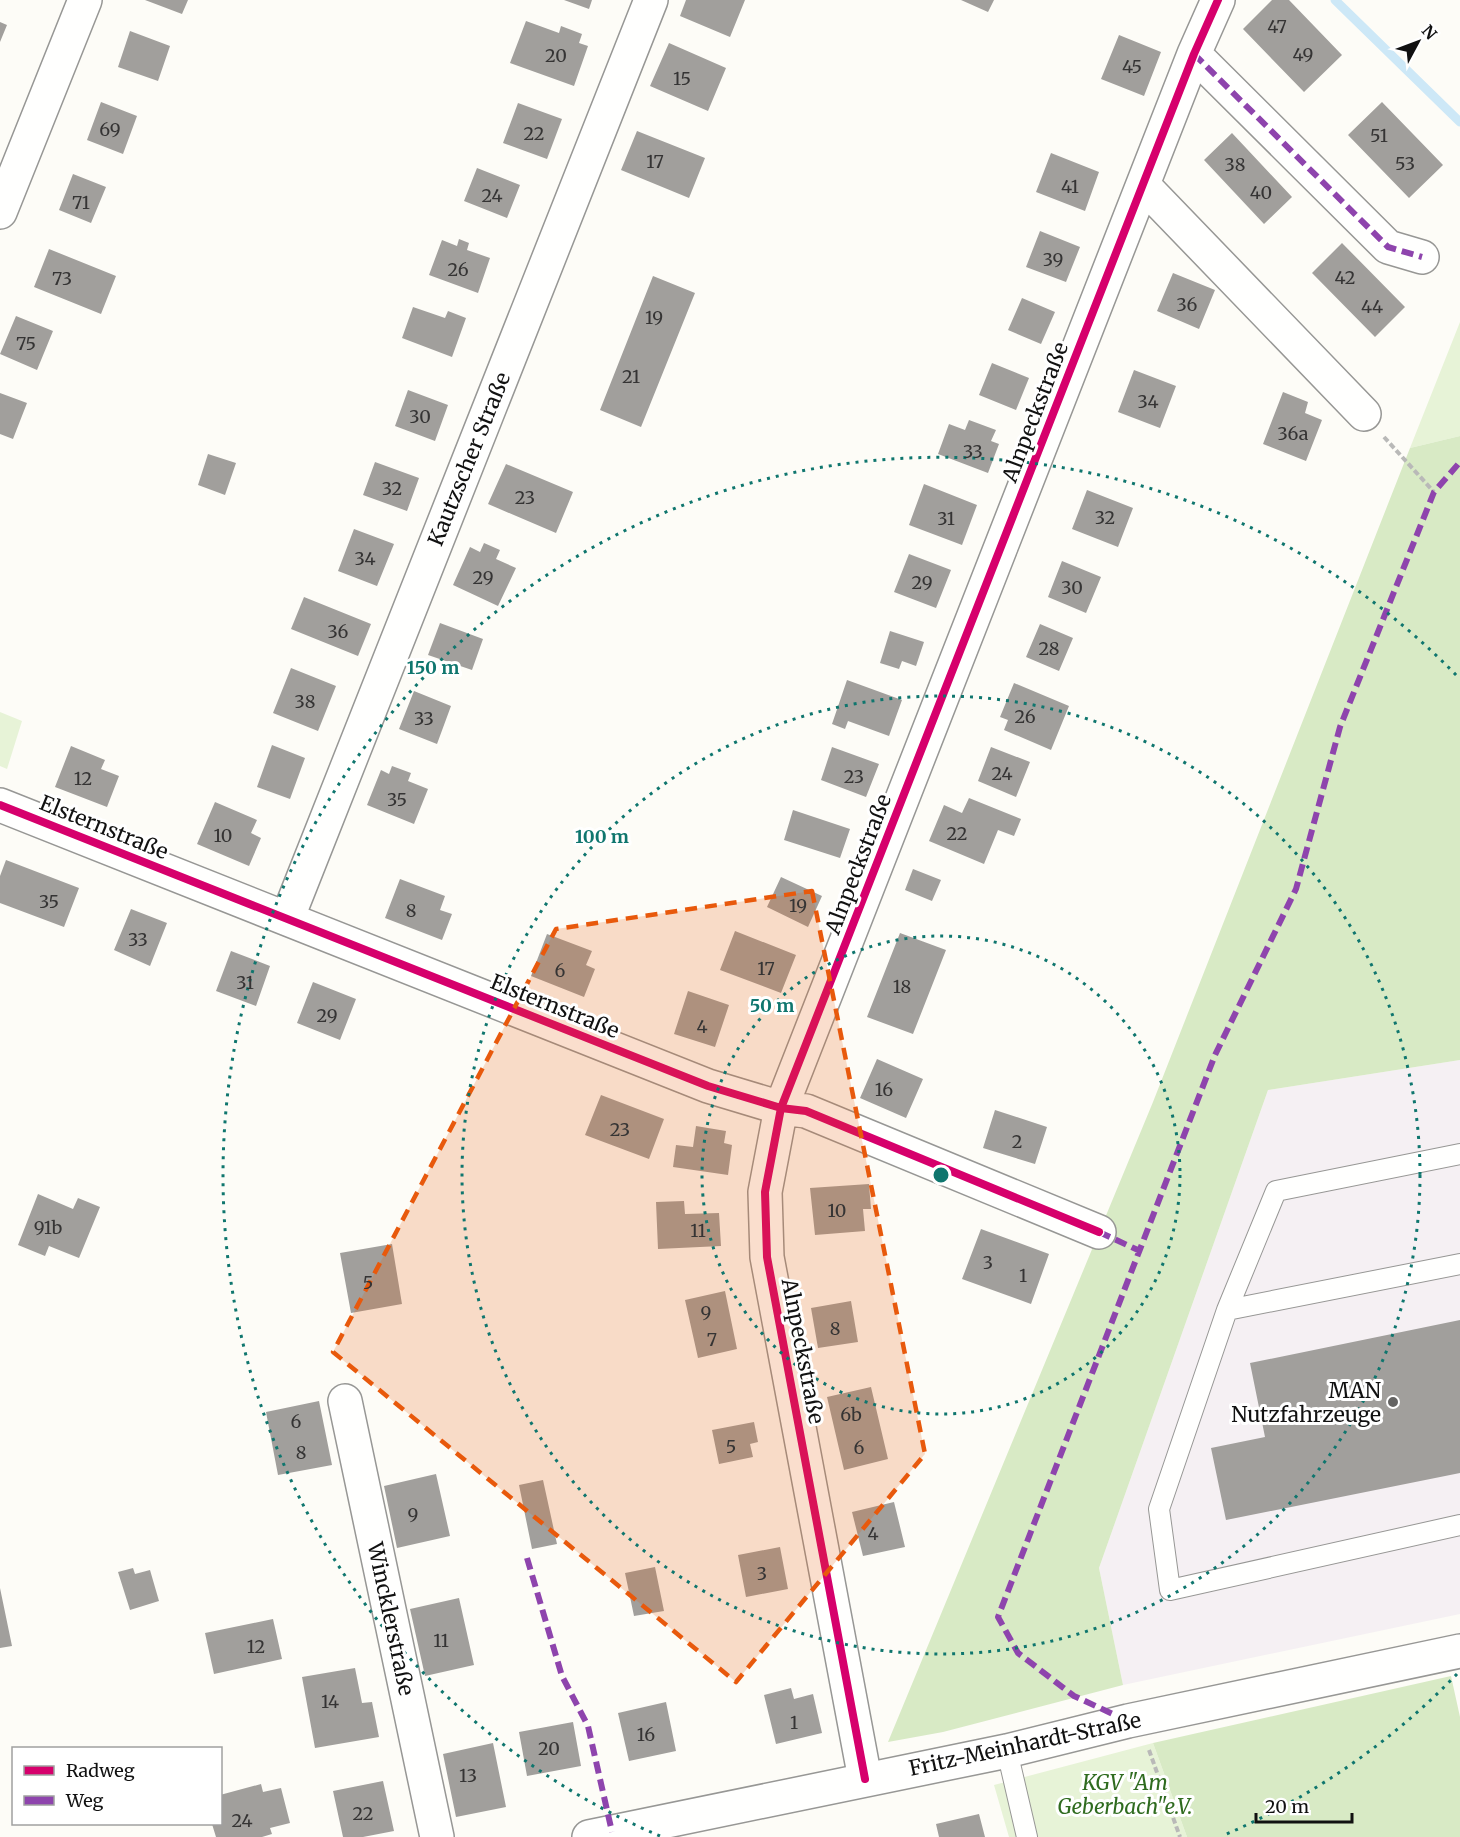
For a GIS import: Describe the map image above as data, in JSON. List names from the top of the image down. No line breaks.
{"streets":{"street":["Alnpeckstraße","Kautzscher Straße","Elsternstraße","Wincklerstraße","Fritz-Meinhardt-Straße"]},"crossings":[["Alnpeckstraße","Elsternstraße"],["Alnpeckstraße","Fritz-Meinhardt-Straße"],["Kautzscher Straße","Elsternstraße"]],"parks":["KGV \"Am Geberbach\"e.V."],"places":["MAN Nutzfahrzeuge"],"house_numbers":["47","49","20","45","15","69","22","51","17","53","38","41","40","24","71","39","26","42","73","36","44","19","75","21","34","30","36a","33","32","23","32","31","34","29","29","30","36","28","38","26","33","24","23","12","35","22","10","35","19","8","33","17","6","31","18","29","4","16","23","2","10","91b","11","3","1","5","9","8","7","6b","6","5","6","8","9","4","3","11","12","14","1","16","20","13","22","24"],"legend":["Radweg","Weg"],"scale_bar":"20 m","north":"top right","rings":["150 m","100 m","50 m"]}
